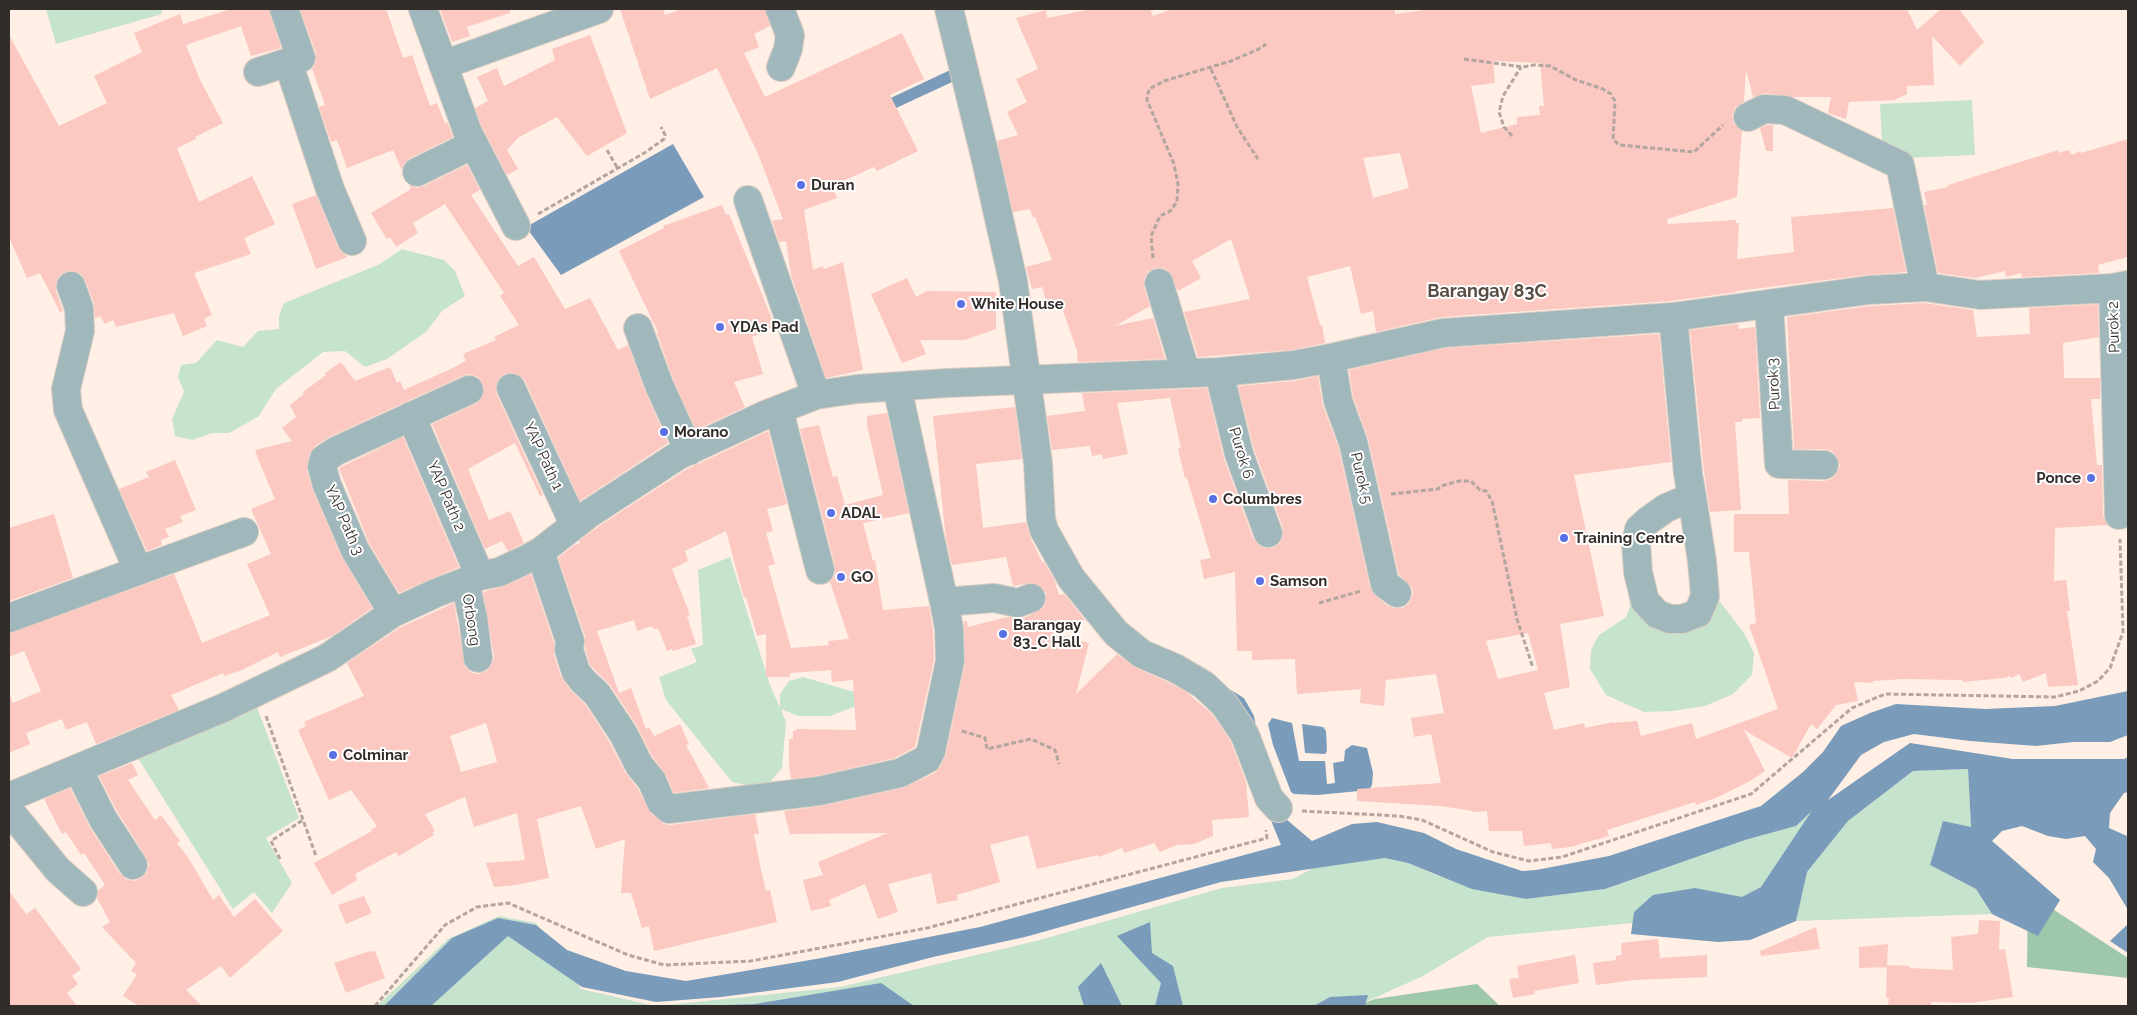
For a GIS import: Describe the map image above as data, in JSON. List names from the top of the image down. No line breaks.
{"streets":{"street":["Purok 2","Purok 3","Purok 6","YAP Path 1","Purok 5","YAP Path 2","YAP Path 3","Orbong"]},"crossings":[["YAP Path 2","YAP Path 3"],["YAP Path 2","Orbong"]],"districts":["Barangay 83C"],"places":["Duran","White House","YDAs Pad","Morano","Ponce","Columbres","ADAL","Training Centre","GO","Samson","Barangay 83_C Hall","Colminar"]}
